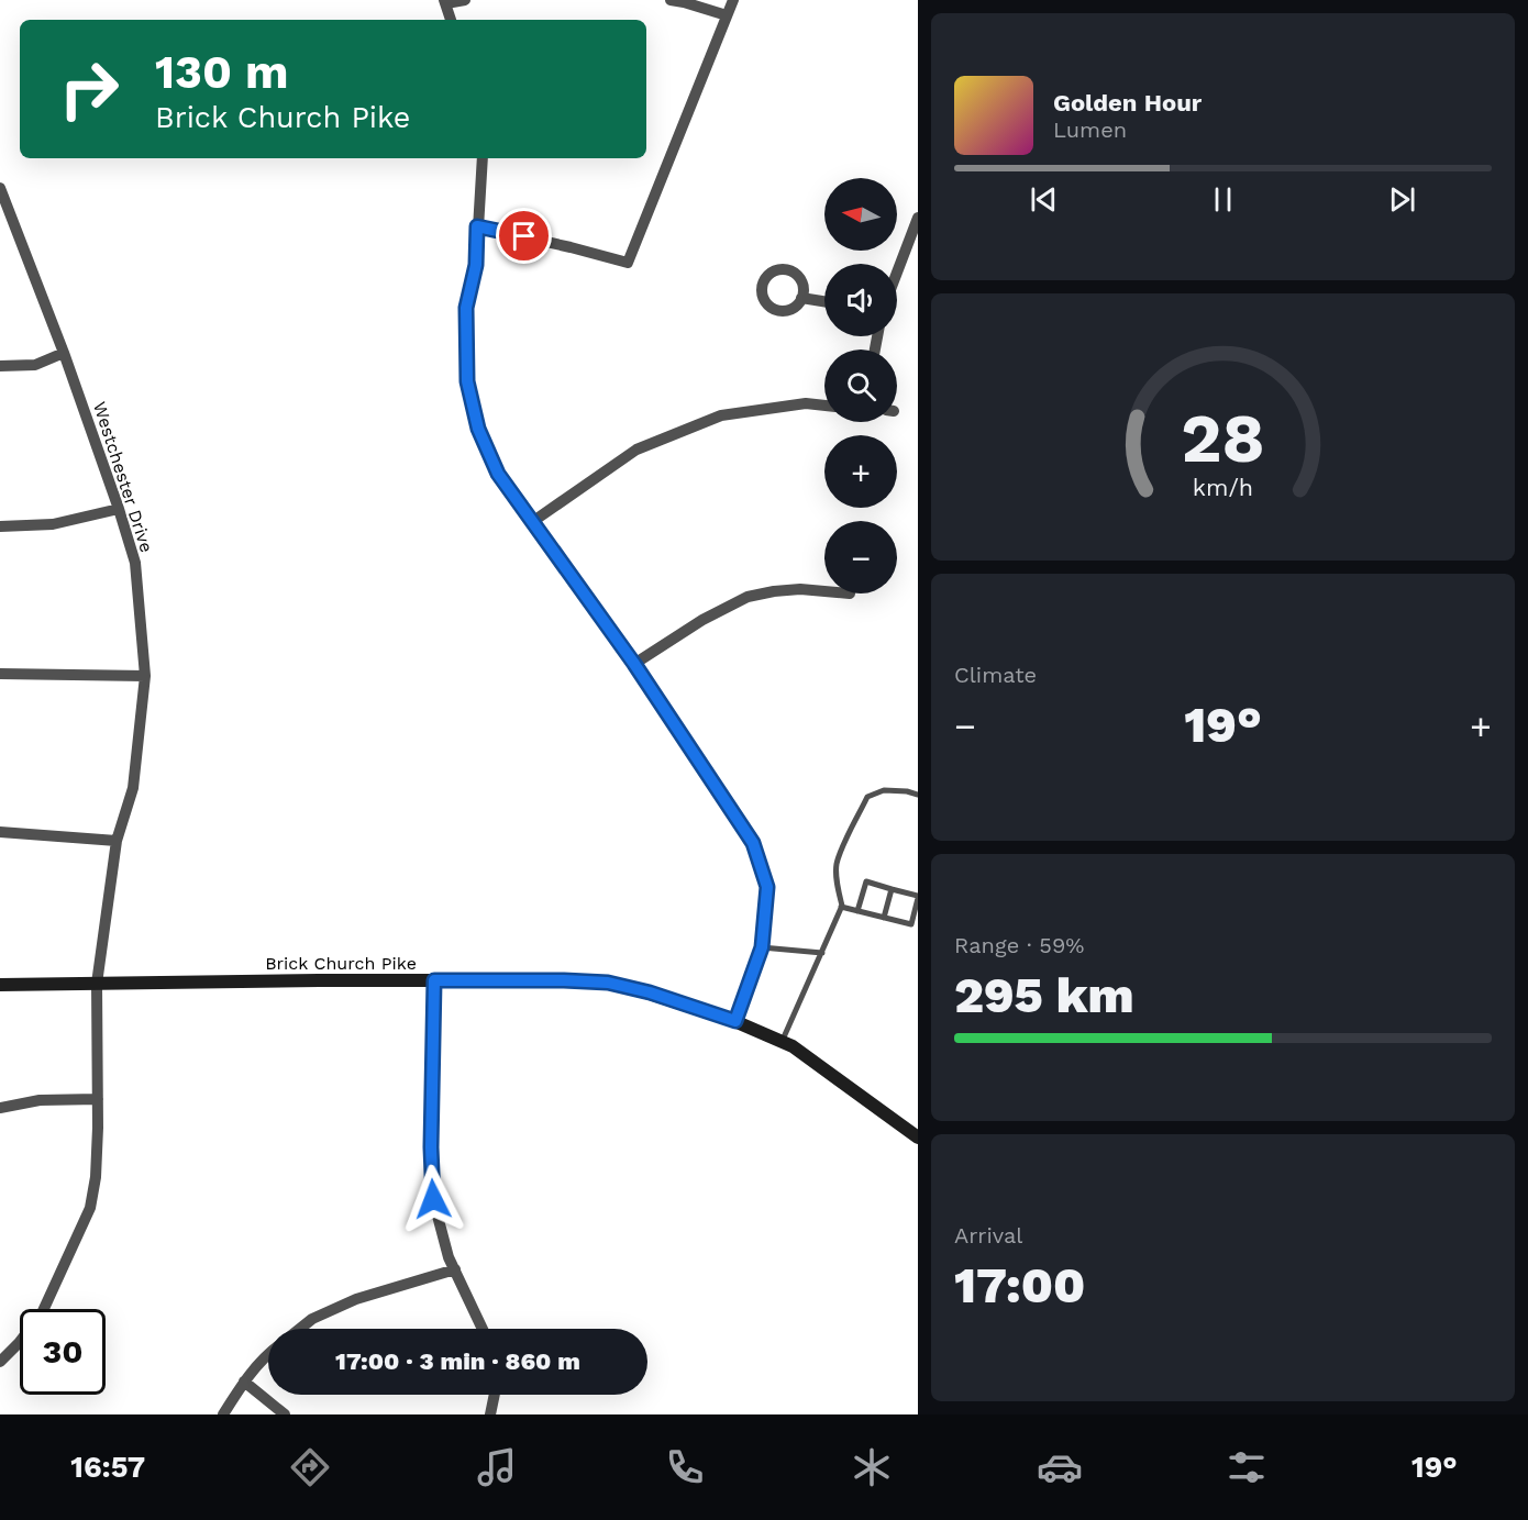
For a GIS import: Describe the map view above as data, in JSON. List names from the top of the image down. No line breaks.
{"streets":{"main road":["Brick Church Pike"],"street":["Westchester Drive"]},"crossings":[["Westchester Drive","Brick Church Pike"]],"north":"left","page":{"turn":["130 m","Brick Church Pike"],"song":["Golden Hour","Lumen"],"map_buttons":["+","−"],"tile":["Climate",["Range · 59%","295 km"],["Arrival","17:00"]],"heat":["−","19°","+"],"limit":"30","trip":"17:00 · 3 min · 860 m","tabs":["16:57","19°"],"gauge":["28","km/h"]}}
